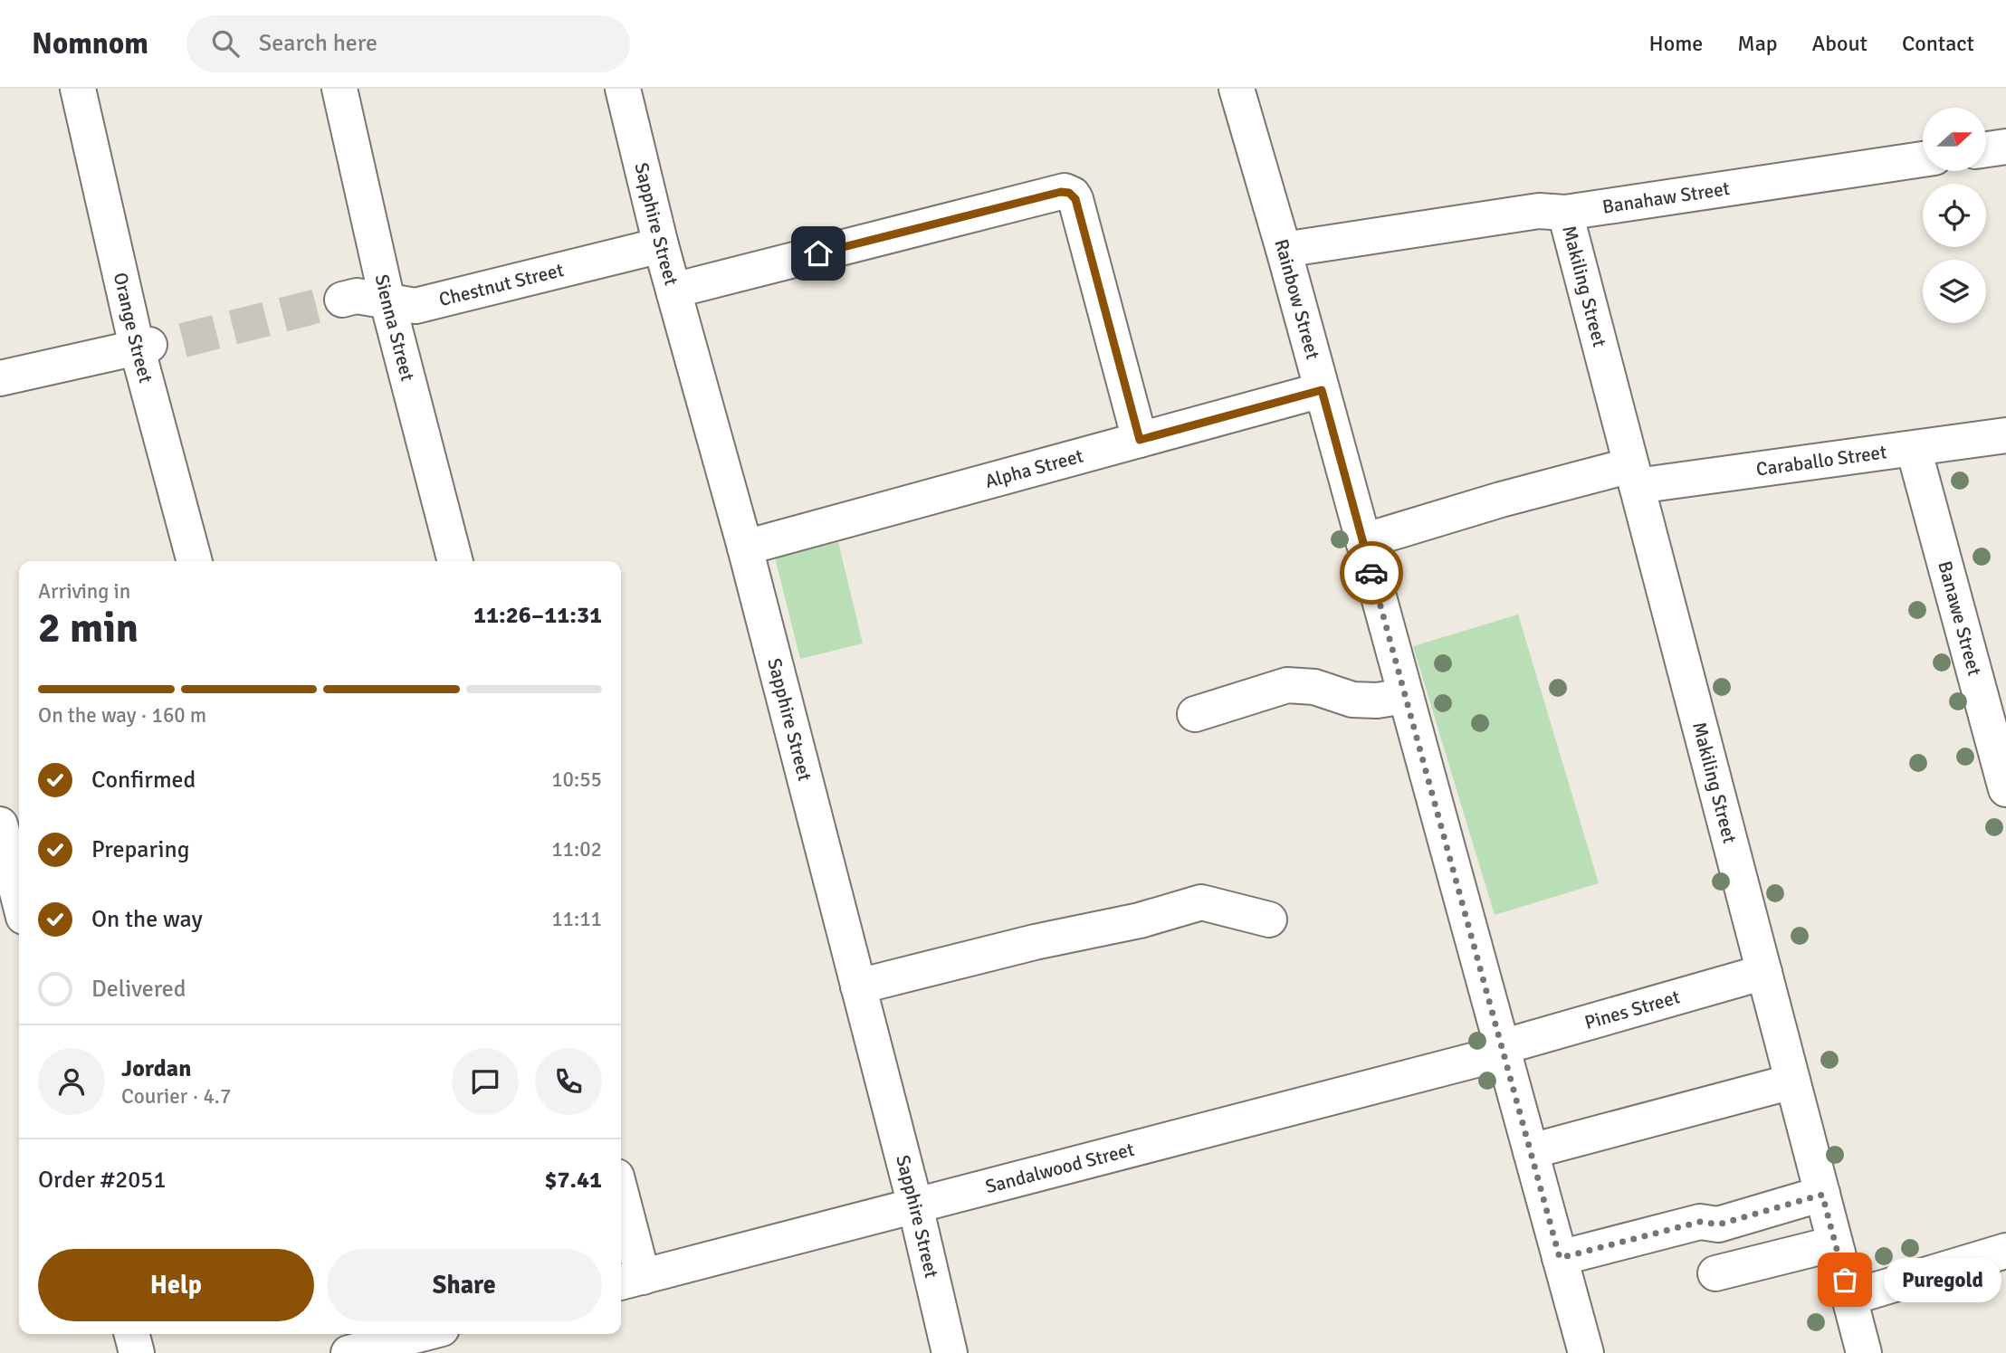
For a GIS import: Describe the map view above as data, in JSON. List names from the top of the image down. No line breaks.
{"streets":{"street":["Banahaw Street","Sapphire Street","Chestnut Street","Makiling Street","Rainbow Street","Orange Street","Sienna Street","Caraballo Street","Alpha Street","Banawe Street","Pines Street","Sandalwood Street"]},"crossings":[["Banahaw Street","Makiling Street"],["Banahaw Street","Rainbow Street"],["Sapphire Street","Chestnut Street"],["Sapphire Street","Alpha Street"],["Sapphire Street","Sandalwood Street"],["Chestnut Street","Sienna Street"],["Makiling Street","Caraballo Street"],["Makiling Street","Pines Street"],["Rainbow Street","Caraballo Street"],["Rainbow Street","Alpha Street"],["Rainbow Street","Pines Street"],["Rainbow Street","Sandalwood Street"],["Caraballo Street","Banawe Street"],["Pines Street","Sandalwood Street"]],"places":["Puregold"],"north":"right","page":{"header":"Nomnom","search":"Search here","nav":["Home","Map","About","Contact"],"heading":["2 min","Arriving in","11:26–11:31"],"panel":["Jordan","Courier · 4.7","Order #2051","$7.41"],"bar":"On the way · 160 m","list":[["Confirmed","10:55"],["Preparing","11:02"],["On the way","11:11"],"Delivered"],"buttons":["Help","Share"],"bubble":"Puregold"}}
